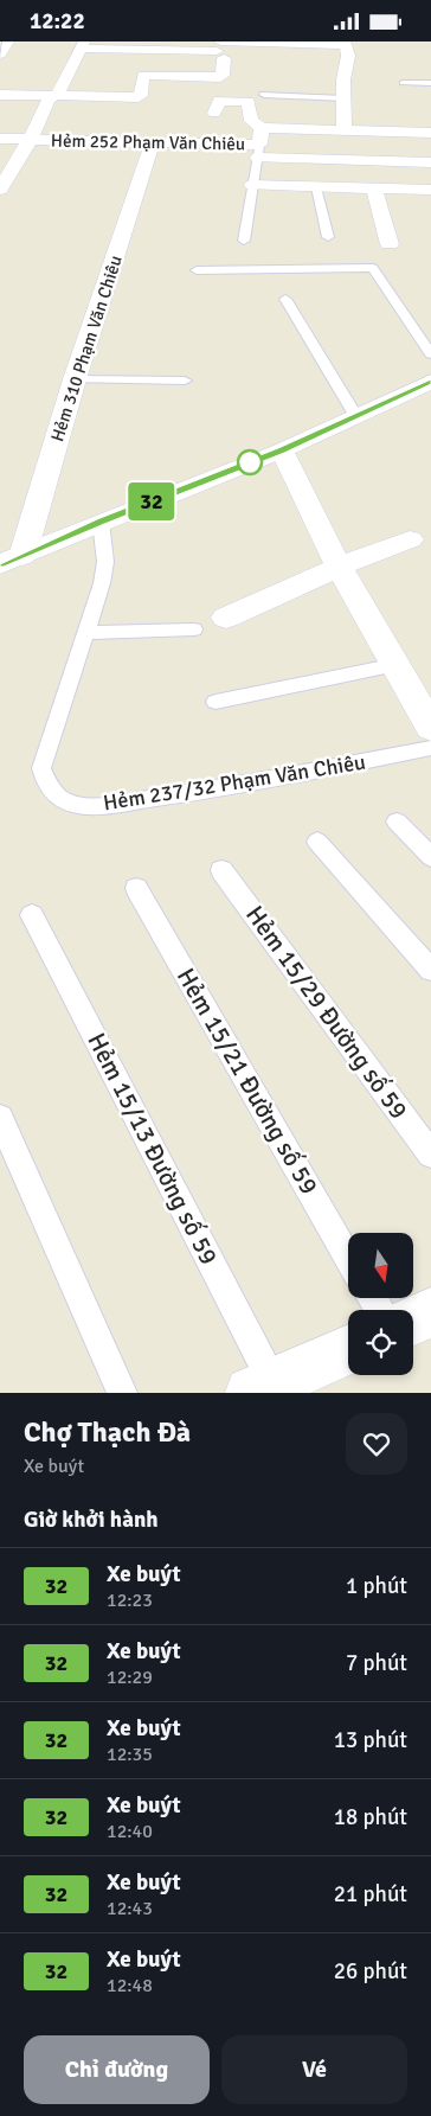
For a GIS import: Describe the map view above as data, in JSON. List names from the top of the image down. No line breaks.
{"streets":{"street":["Hẻm 252 Phạm Văn Chiêu","Hẻm 310 Phạm Văn Chiêu"],"lane":["Hẻm 237/32 Phạm Văn Chiêu","Hẻm 15/29 Đường số 59","Hẻm 15/21 Đường số 59","Hẻm 15/13 Đường số 59"]},"crossings":[["Hẻm 252 Phạm Văn Chiêu","Hẻm 310 Phạm Văn Chiêu"]],"lines":["bus line 32"],"north":"bottom","page":{"status":"12:22","on_map":"32","heading":[["Chợ Thạch Đà","Xe buýt"],"Giờ khởi hành"],"list":[{"mark":"32","name":"Xe buýt","note":"12:23","value":"1 phút"},{"mark":"32","name":"Xe buýt","note":"12:29","value":"7 phút"},{"mark":"32","name":"Xe buýt","note":"12:35","value":"13 phút"},{"mark":"32","name":"Xe buýt","note":"12:40","value":"18 phút"},{"mark":"32","name":"Xe buýt","note":"12:43","value":"21 phút"},{"mark":"32","name":"Xe buýt","note":"12:48","value":"26 phút"}],"buttons":["Chỉ đường","Vé"]}}
